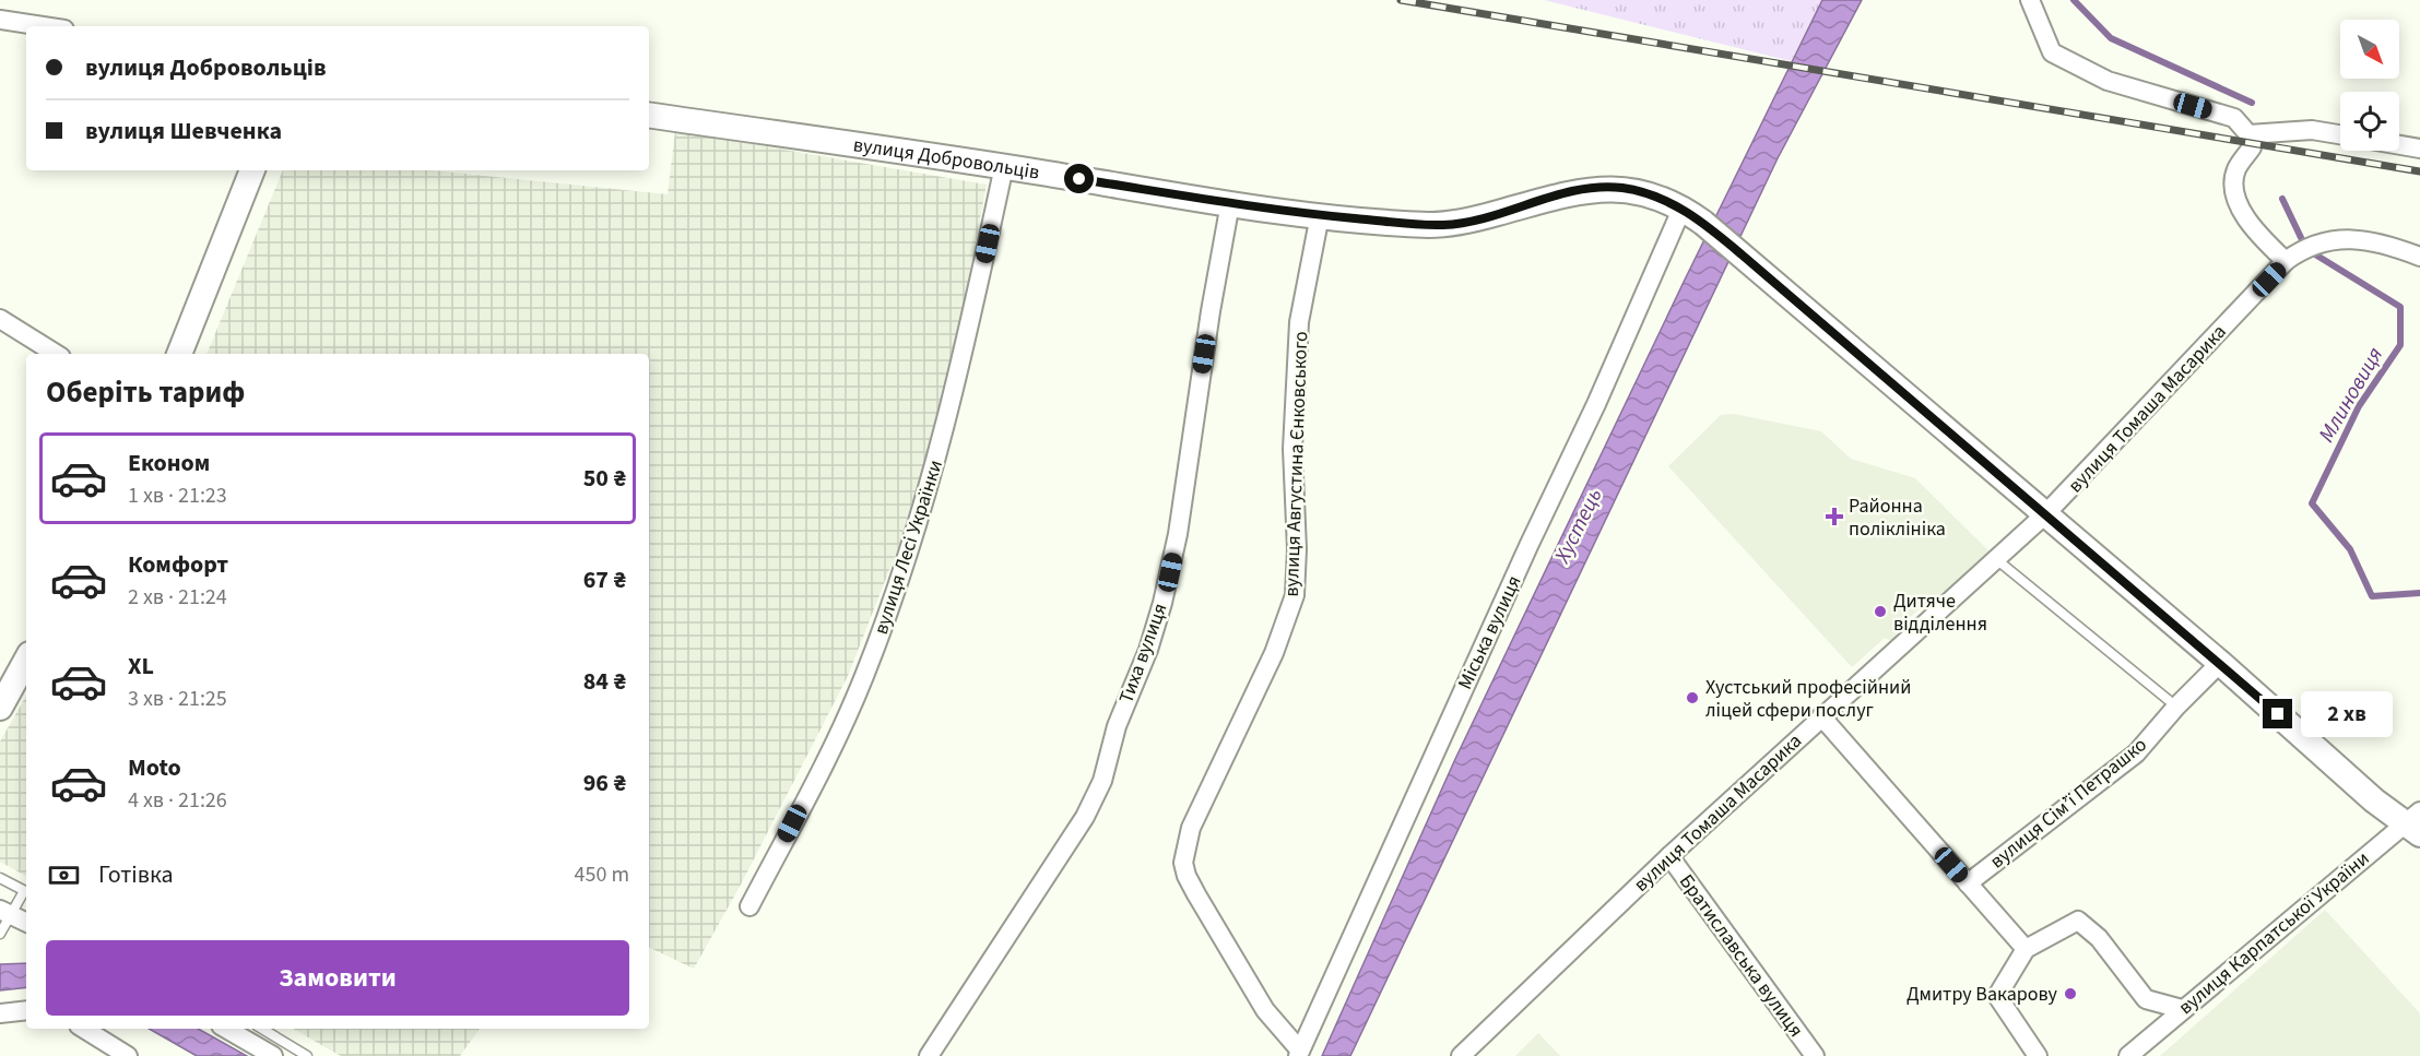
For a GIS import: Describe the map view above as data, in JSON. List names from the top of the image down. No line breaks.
{"streets":{"main road":["вулиця Добровольців"],"street":["вулиця Томаша Масарика","вулиця Августина Єнковського","вулиця Лесі Українки","Міська вулиця","Тиха вулиця","вулиця Сімʼї Петрашко","вулиця Карпатської України","Братиславська вулиця"]},"crossings":[["вулиця Добровольців","вулиця Томаша Масарика"],["вулиця Добровольців","вулиця Августина Єнковського"],["вулиця Добровольців","вулиця Лесі Українки"],["вулиця Добровольців","Міська вулиця"],["вулиця Добровольців","Тиха вулиця"],["вулиця Добровольців","вулиця Сімʼї Петрашко"],["вулиця Добровольців","вулиця Карпатської України"],["вулиця Томаша Масарика","Братиславська вулиця"],["вулиця Августина Єнковського","Міська вулиця"]],"water":["Млиновиця","Хустець"],"places":{"health":["Районна поліклініка"],"other":["Дитяче відділення","Хустський професійний ліцей сфери послуг","Дмитру Вакарову"]},"north":"bottom right","page":{"banner":["вулиця Добровольців","вулиця Шевченка"],"heading":"Оберіть тариф","list":[{"name":"Економ","note":"1 хв · 21:23","value":"50 ₴"},{"name":"Комфорт","note":"2 хв · 21:24","value":"67 ₴"},{"name":"XL","note":"3 хв · 21:25","value":"84 ₴"},{"name":"Moto","note":"4 хв · 21:26","value":"96 ₴"}],"bubble":"2 хв","pay":["Готівка","450 m"],"buttons":"Замовити"}}
